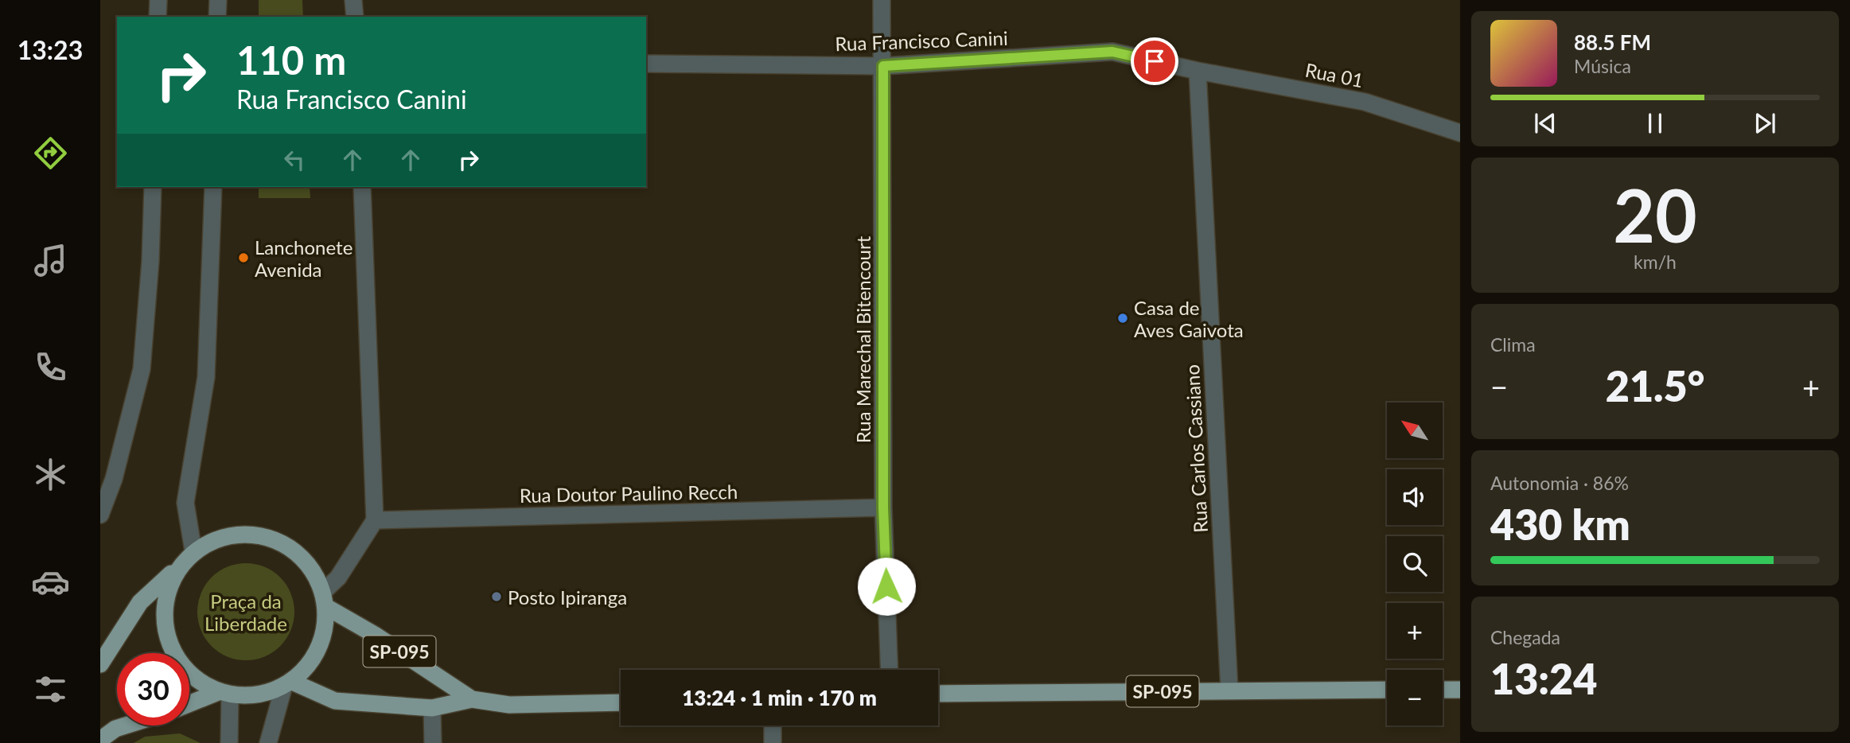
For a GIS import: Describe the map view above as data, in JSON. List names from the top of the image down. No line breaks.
{"streets":{"main road":["SP-095"],"street":["Rua Francisco Canini","Rua 01","Rua Marechal Bitencourt","Rua Carlos Cassiano","Rua Doutor Paulino Recch"]},"crossings":[["Rua Francisco Canini","Rua 01"],["Rua Francisco Canini","Rua Marechal Bitencourt"],["Rua Francisco Canini","Rua Carlos Cassiano"],["Rua 01","Rua Carlos Cassiano"],["Rua Marechal Bitencourt","Rua Doutor Paulino Recch"],["Rua Carlos Cassiano","SP-095"]],"parks":["Praça da Liberdade"],"places":["Lanchonete Avenida","Casa de Aves Gaivota","Posto Ipiranga"],"north":"top left","page":{"tabs":"13:23","turn":["110 m","Rua Francisco Canini"],"song":["88.5 FM","Música"],"tile":[["20","km/h"],"Clima",["Autonomia · 86%","430 km"],["Chegada","13:24"]],"heat":["−","21.5°","+"],"map_buttons":["+","−"],"limit":"30","trip":"13:24 · 1 min · 170 m"}}
